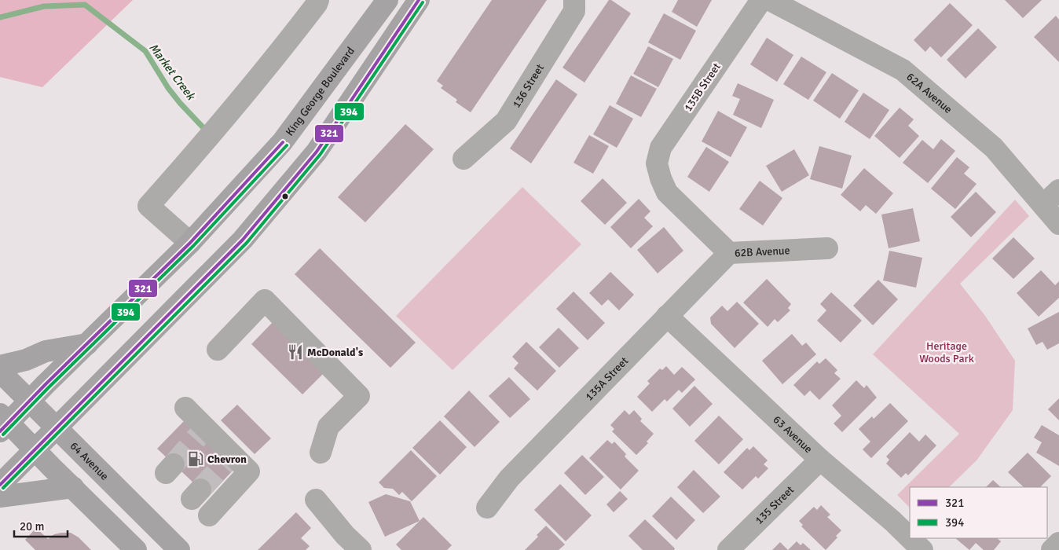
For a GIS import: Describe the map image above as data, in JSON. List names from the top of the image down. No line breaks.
{"streets":{"main road":["King George Boulevard","64 Avenue"],"street":["136 Street","135B Street","62A Avenue","62B Avenue","135A Street","63 Avenue","135 Street"]},"crossings":[["135B Street","62B Avenue"],["King George Boulevard","64 Avenue"],["62B Avenue","135A Street"],["135A Street","63 Avenue"],["63 Avenue","135 Street"]],"water":["Market Creek"],"parks":["Heritage Woods Park"],"places":{"restaurant":["McDonald's"],"fuel station":["Chevron"]},"lines":["transit line 321","transit line 394"],"legend":["321","394"],"scale_bar":"20 m"}
